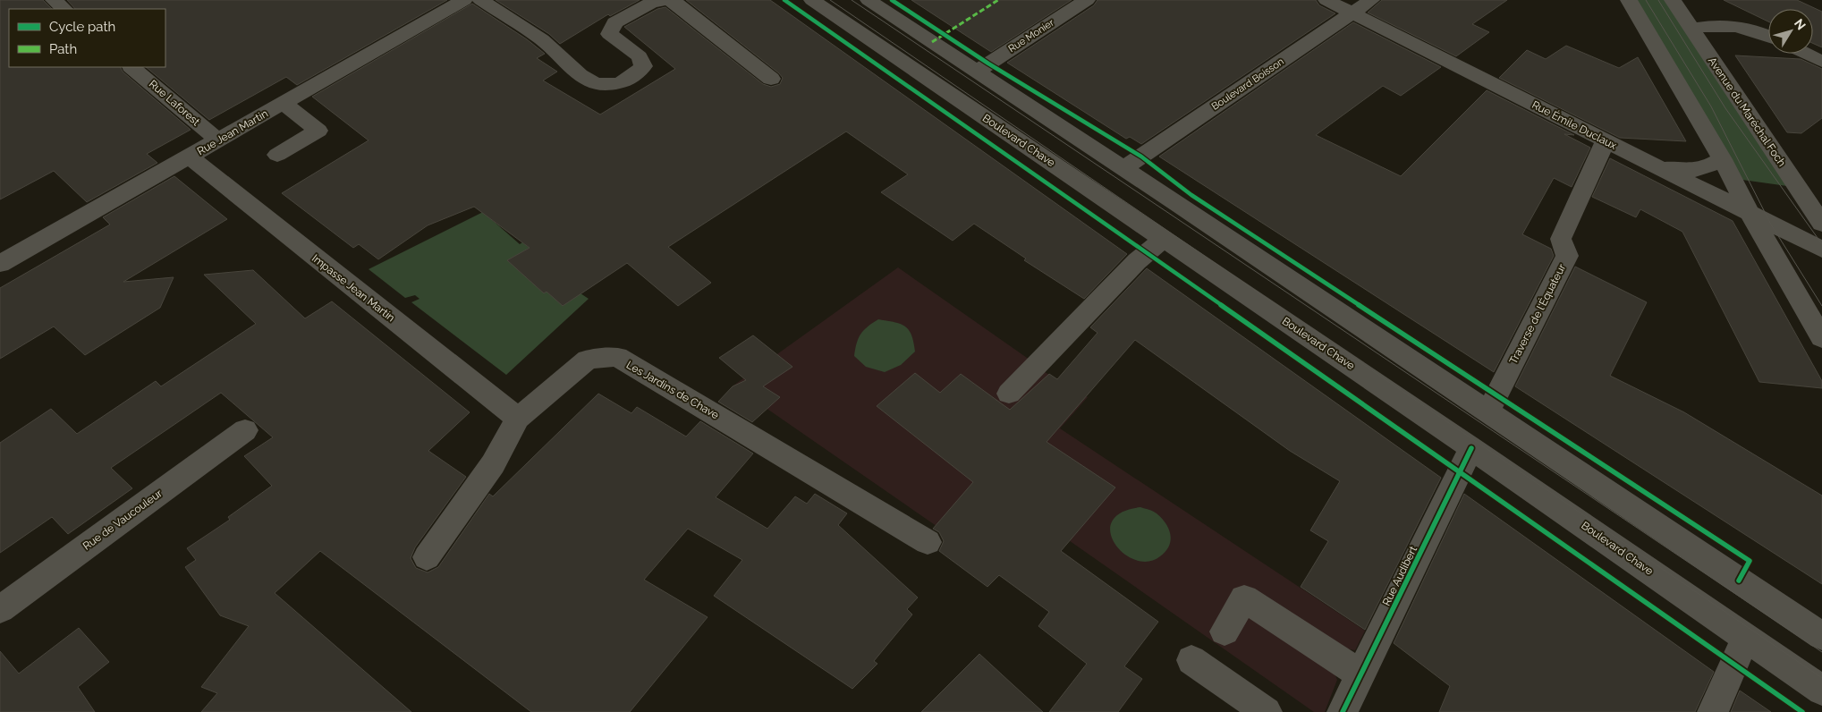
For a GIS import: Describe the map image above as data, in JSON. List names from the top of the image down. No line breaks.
{"streets":{"street":["Rue Monier","Boulevard Boisson","Rue Laforest","Avenue du Maréchal Foch","Rue Émile Duclaux","Rue Jean Martin","Boulevard Chave","Impasse Jean Martin","Traverse de l'Équateur","Les Jardins de Chave","Rue de Vaucouleur","Rue Audibert"]},"crossings":[["Boulevard Boisson","Rue Émile Duclaux"],["Rue Laforest","Rue Jean Martin"],["Rue Émile Duclaux","Traverse de l'Équateur"],["Rue Jean Martin","Impasse Jean Martin"],["Boulevard Chave","Rue Audibert"],["Impasse Jean Martin","Les Jardins de Chave"]],"legend":["Cycle path","Path"],"north":"top right"}
